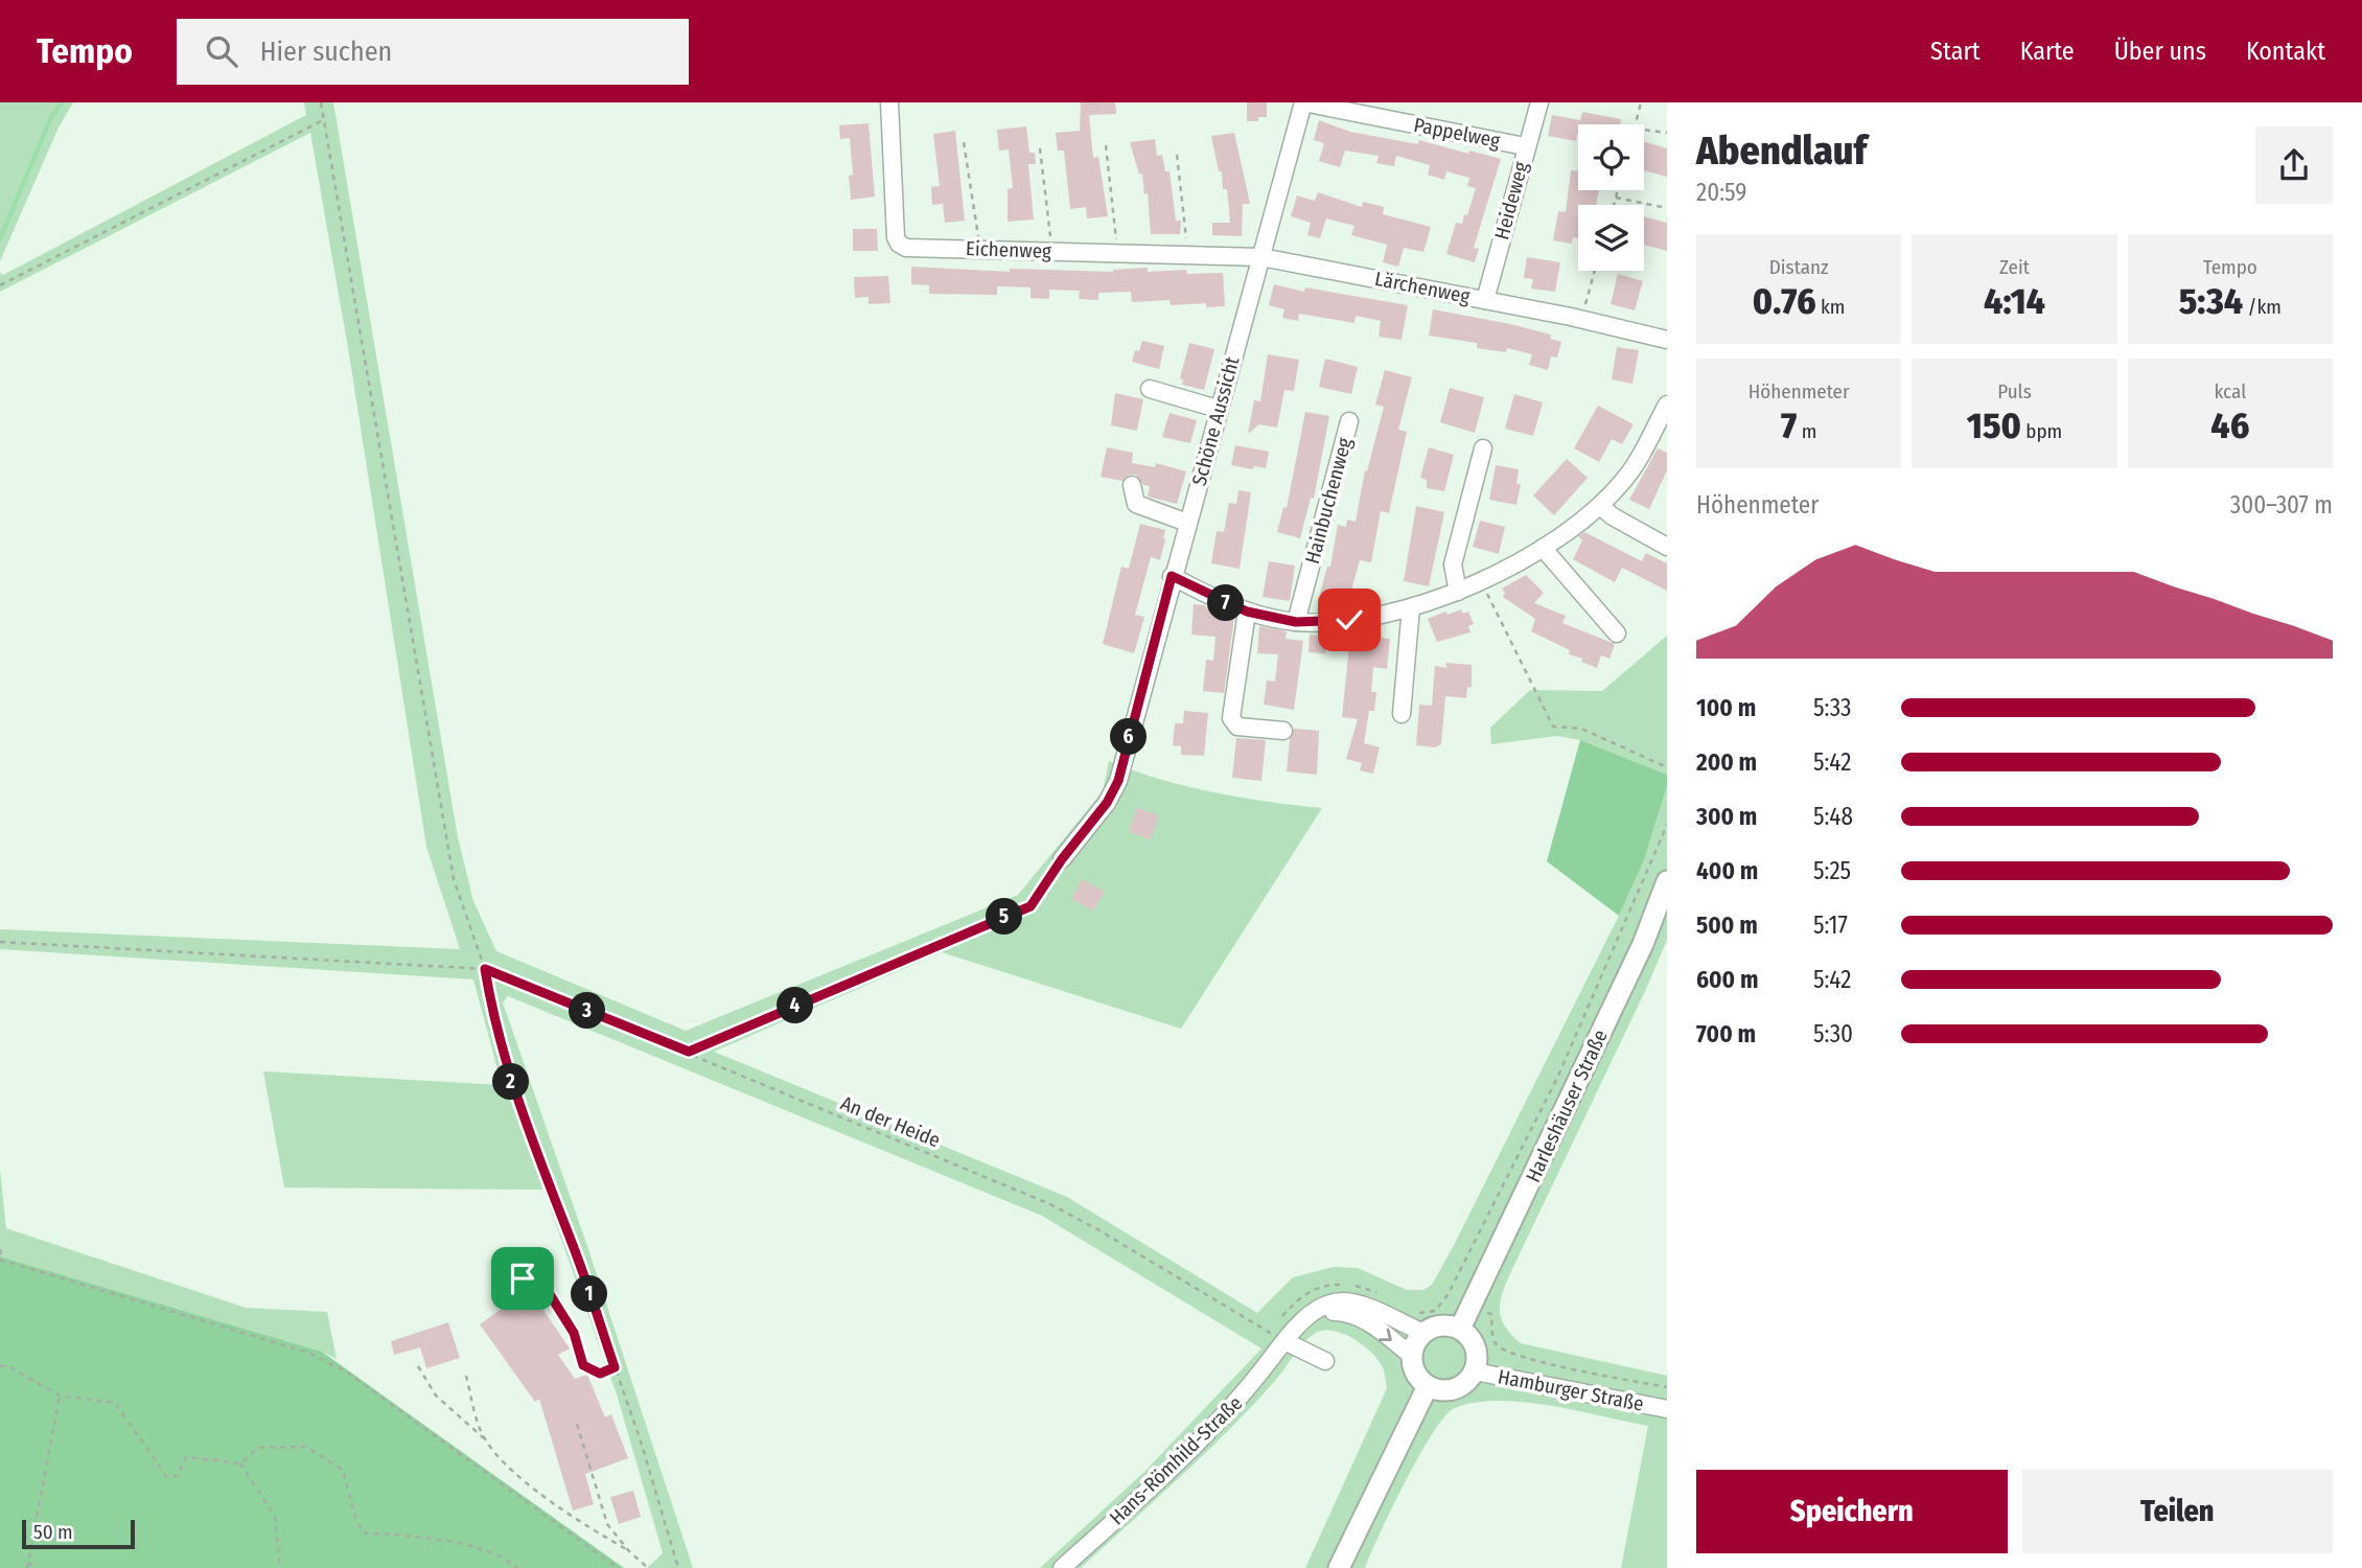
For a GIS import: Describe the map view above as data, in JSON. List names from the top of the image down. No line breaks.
{"streets":{"main road":["Harleshäuser Straße"],"street":["Pappelweg","Heideweg","Eichenweg","Lärchenweg","Schöne Aussicht","Hainbuchenweg","Hamburger Straße","Hans-Römhild-Straße"],"path":["An der Heide"]},"crossings":[["Pappelweg","Heideweg"],["Pappelweg","Schöne Aussicht"],["Heideweg","Lärchenweg"],["Eichenweg","Lärchenweg"],["Eichenweg","Schöne Aussicht"],["Lärchenweg","Schöne Aussicht"],["Harleshäuser Straße","Hamburger Straße"],["Harleshäuser Straße","Hans-Römhild-Straße"],["Hamburger Straße","Hans-Römhild-Straße"]],"scale_bar":"50 m","page":{"header":"Tempo","search":"Hier suchen","nav":["Start","Karte","Über uns","Kontakt"],"heading":["Abendlauf","20:59"],"stats":[["Distanz","0.76 km"],["Zeit","4:14"],["Tempo","5:34 /km"],["Höhenmeter","7 m"],["Puls","150 bpm"],["kcal","46"]],"chart":["Höhenmeter","300–307 m"],"pins":["7","6","5","4","3","2","1"],"list":[{"name":"100 m","note":"5:33"},{"name":"200 m","note":"5:42"},{"name":"300 m","note":"5:48"},{"name":"400 m","note":"5:25"},{"name":"500 m","note":"5:17"},{"name":"600 m","note":"5:42"},{"name":"700 m","note":"5:30"}],"buttons":["Speichern","Teilen"],"scale":"50 m"}}
